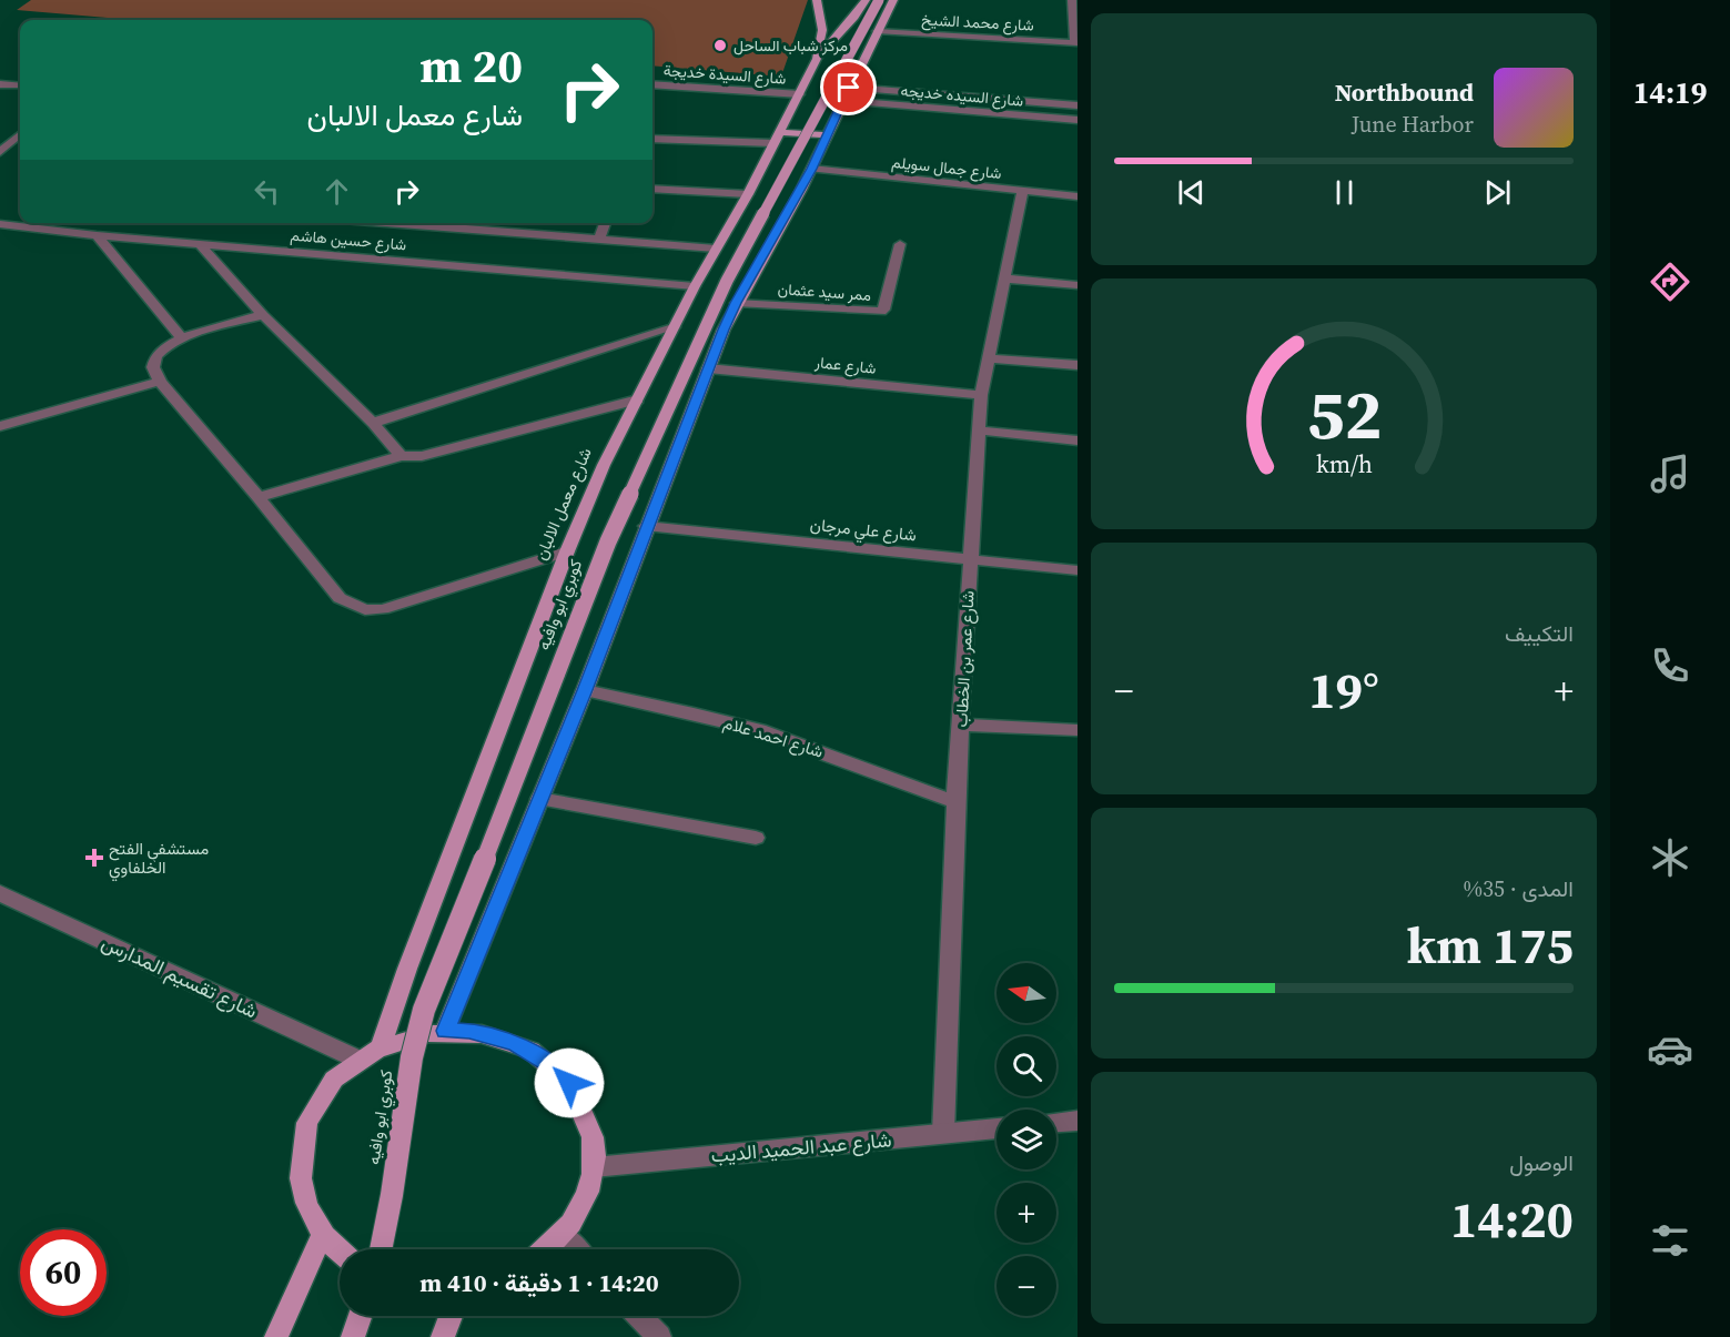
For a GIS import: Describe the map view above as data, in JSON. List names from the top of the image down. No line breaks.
{"streets":{"main road":["شارع معمل الالبان","كوبري ابو وافيه"],"street":["شارع محمد الشيخ","شارع السيدة خديجة","شارع السيده خديجه","شارع جمال سويلم","شارع حسين هاشم","ممر سيد عثمان","شارع عمار","شارع علي مرجان","شارع عمر بن الخطاب","شارع احمد علام","شارع تقسيم المدارس","شارع عبد الحميد الديب"]},"crossings":[["شارع السيدة خديجة","شارع معمل الالبان"],["شارع جمال سويلم","شارع عمر بن الخطاب"],["شارع حسين هاشم","شارع معمل الالبان"],["شارع عمار","شارع عمر بن الخطاب"],["شارع علي مرجان","شارع عمر بن الخطاب"],["شارع عمر بن الخطاب","شارع احمد علام"],["شارع عمر بن الخطاب","شارع عبد الحميد الديب"]],"places":{"other":["مركز شباب الساحل"],"health":["مستشفي الفتح الخلفاوي"]},"north":"left","page":{"tabs":"14:19","turn":["20 m","شارع معمل الالبان"],"song":["Northbound","June Harbor"],"tile":["التكييف",["المدى · 35%","175 km"],["الوصول","14:20"]],"heat":["−","19°","+"],"map_buttons":["+","−"],"limit":"60","trip":"14:20 · 1 دقيقة · 410 m","gauge":["52","km/h"]}}
